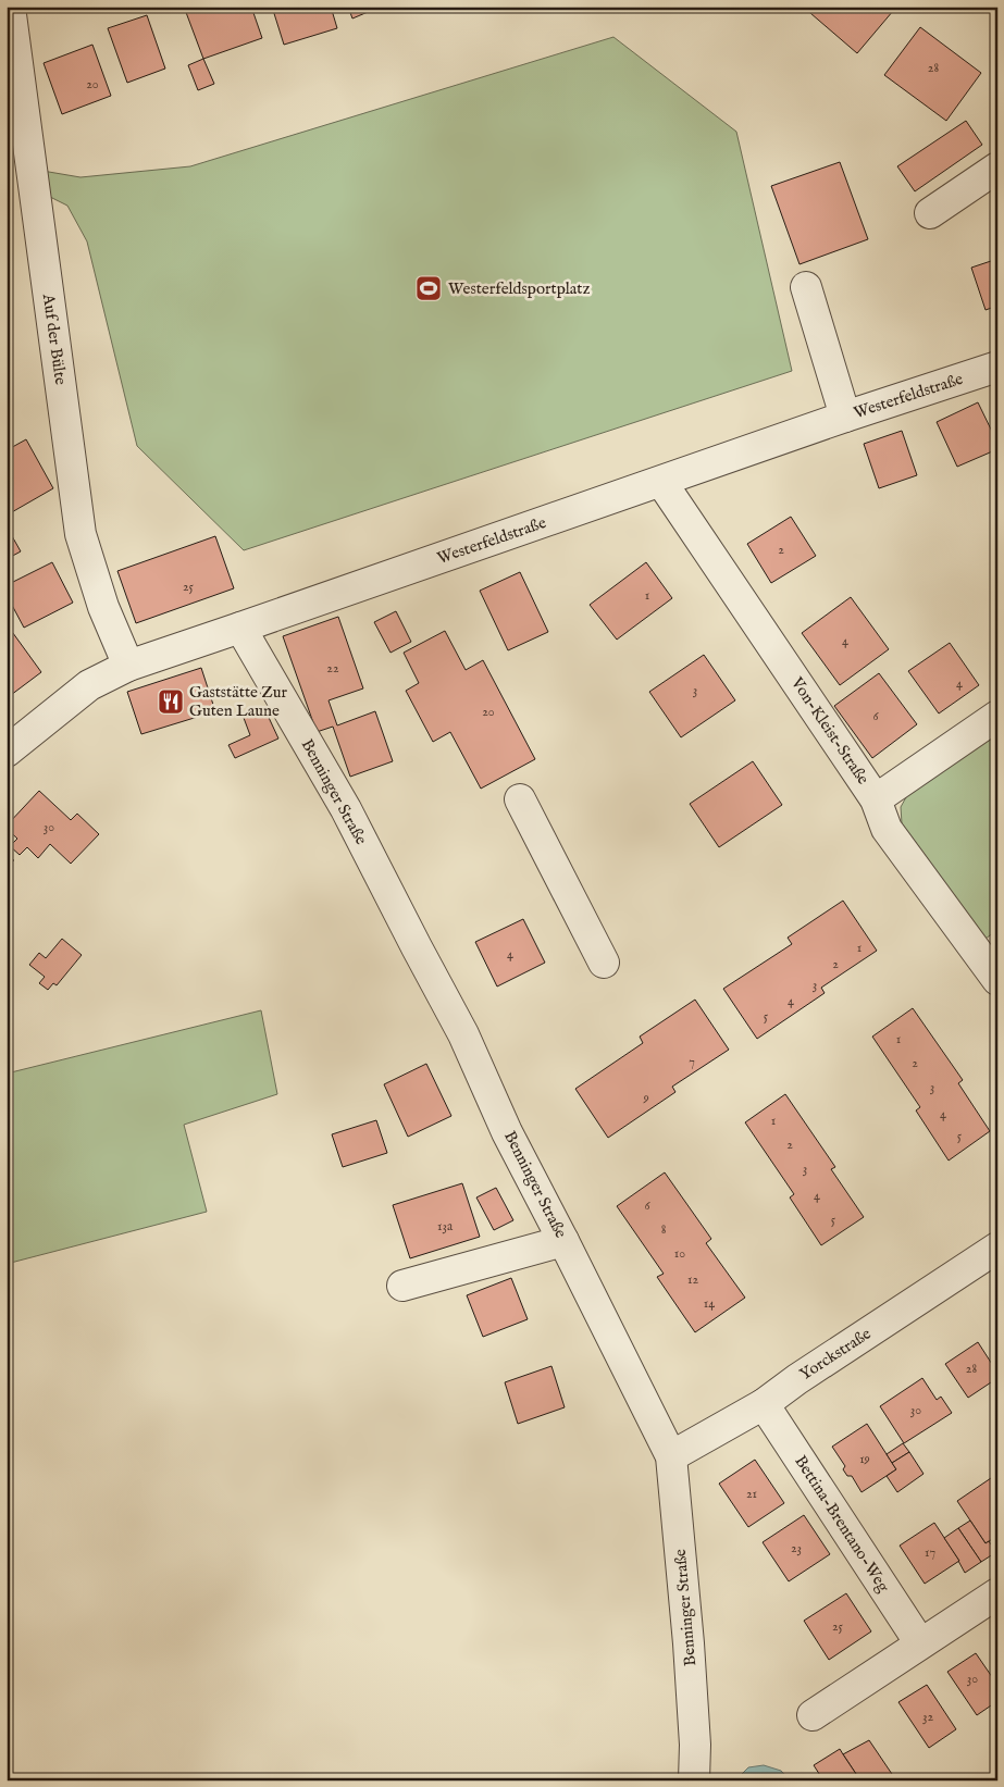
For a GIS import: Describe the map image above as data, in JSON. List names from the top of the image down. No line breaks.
{"streets":{"street":["Auf der Bülte","Westerfeldstraße","Von-Kleist-Straße","Benninger Straße","Yorckstraße","Bettina-Brentano-Weg"]},"crossings":[["Auf der Bülte","Westerfeldstraße"],["Westerfeldstraße","Von-Kleist-Straße"],["Westerfeldstraße","Benninger Straße"],["Benninger Straße","Yorckstraße"],["Yorckstraße","Bettina-Brentano-Weg"]],"places":{"sports":["Westerfeldsportplatz"],"restaurant":["Gaststätte Zur Guten Laune"]},"house_numbers":["28","20","2","25","1","4","22","4","3","20","6","30","1","4","2","3","4","5","1","7","2","3","9","4","1","5","2","3","4","6","5","13a","8","10","12","14","28","30","19","21","23","17","25","30","32"]}
